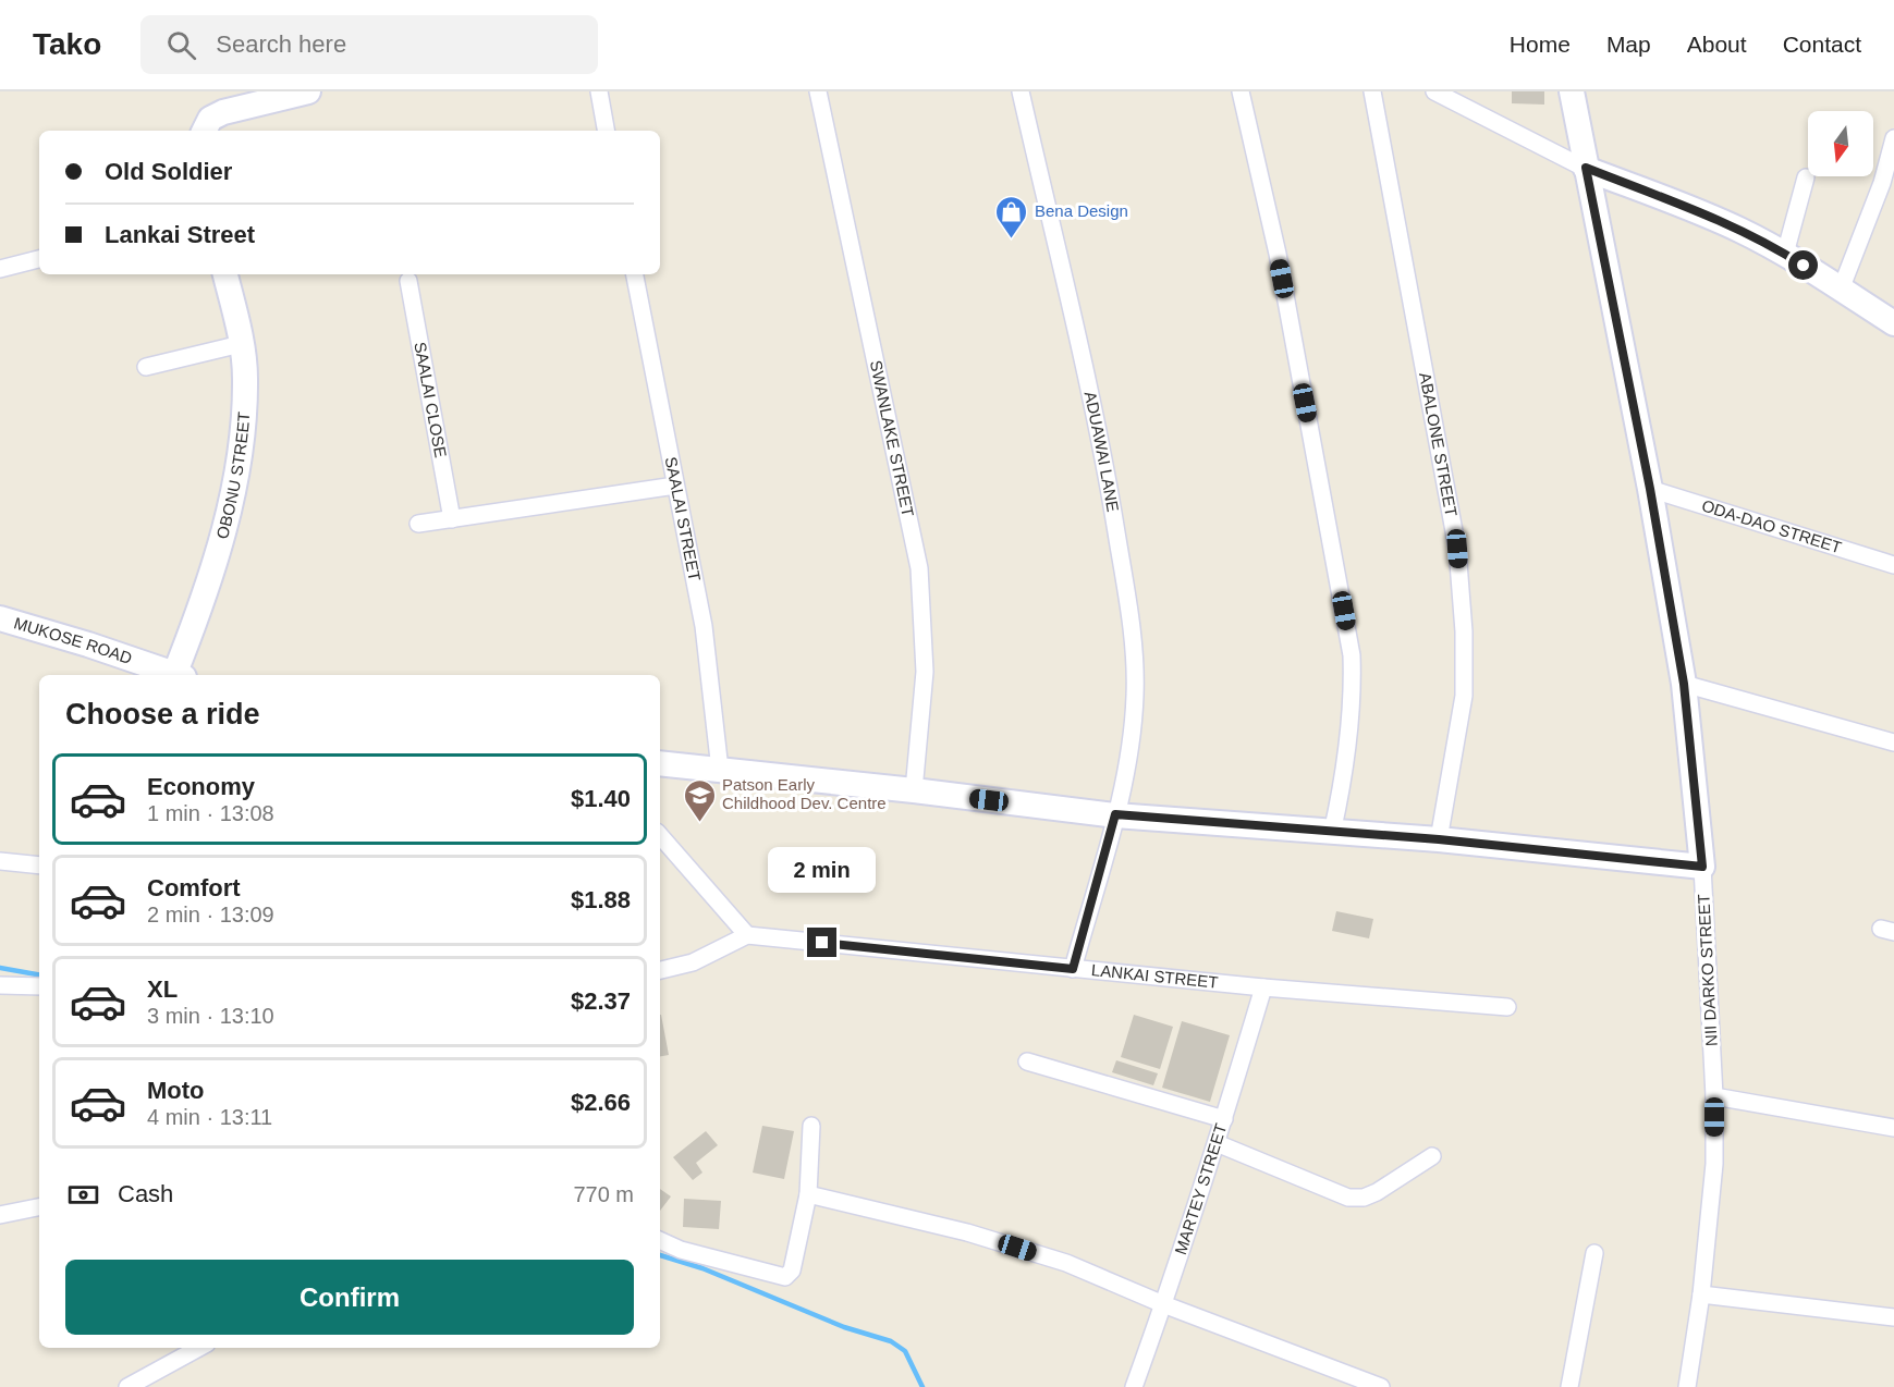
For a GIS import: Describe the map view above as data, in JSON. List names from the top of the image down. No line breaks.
{"streets":{"street":["SAALAI CLOSE","SWANLAKE STREET","ABALONE STREET","ADUAWAI LANE","OBONU STREET","SAALAI STREET","ODA-DAO STREET","MUKOSE ROAD","NII DARKO STREET","LANKAI STREET","MARTEY STREET"]},"crossings":[["ADUAWAI LANE","LANKAI STREET"],["ODA-DAO STREET","NII DARKO STREET"],["LANKAI STREET","MARTEY STREET"]],"places":{"shop":["Bena Design"],"school or university":["Patson Early Childhood Dev. Centre"]},"north":"bottom","page":{"header":"Tako","search":"Search here","nav":["Home","Map","About","Contact"],"banner":["Old Soldier","Lankai Street"],"heading":"Choose a ride","list":[{"name":"Economy","note":"1 min · 13:08","value":"$1.40"},{"name":"Comfort","note":"2 min · 13:09","value":"$1.88"},{"name":"XL","note":"3 min · 13:10","value":"$2.37"},{"name":"Moto","note":"4 min · 13:11","value":"$2.66"}],"bubble":"2 min","pay":["Cash","770 m"],"buttons":"Confirm"}}
